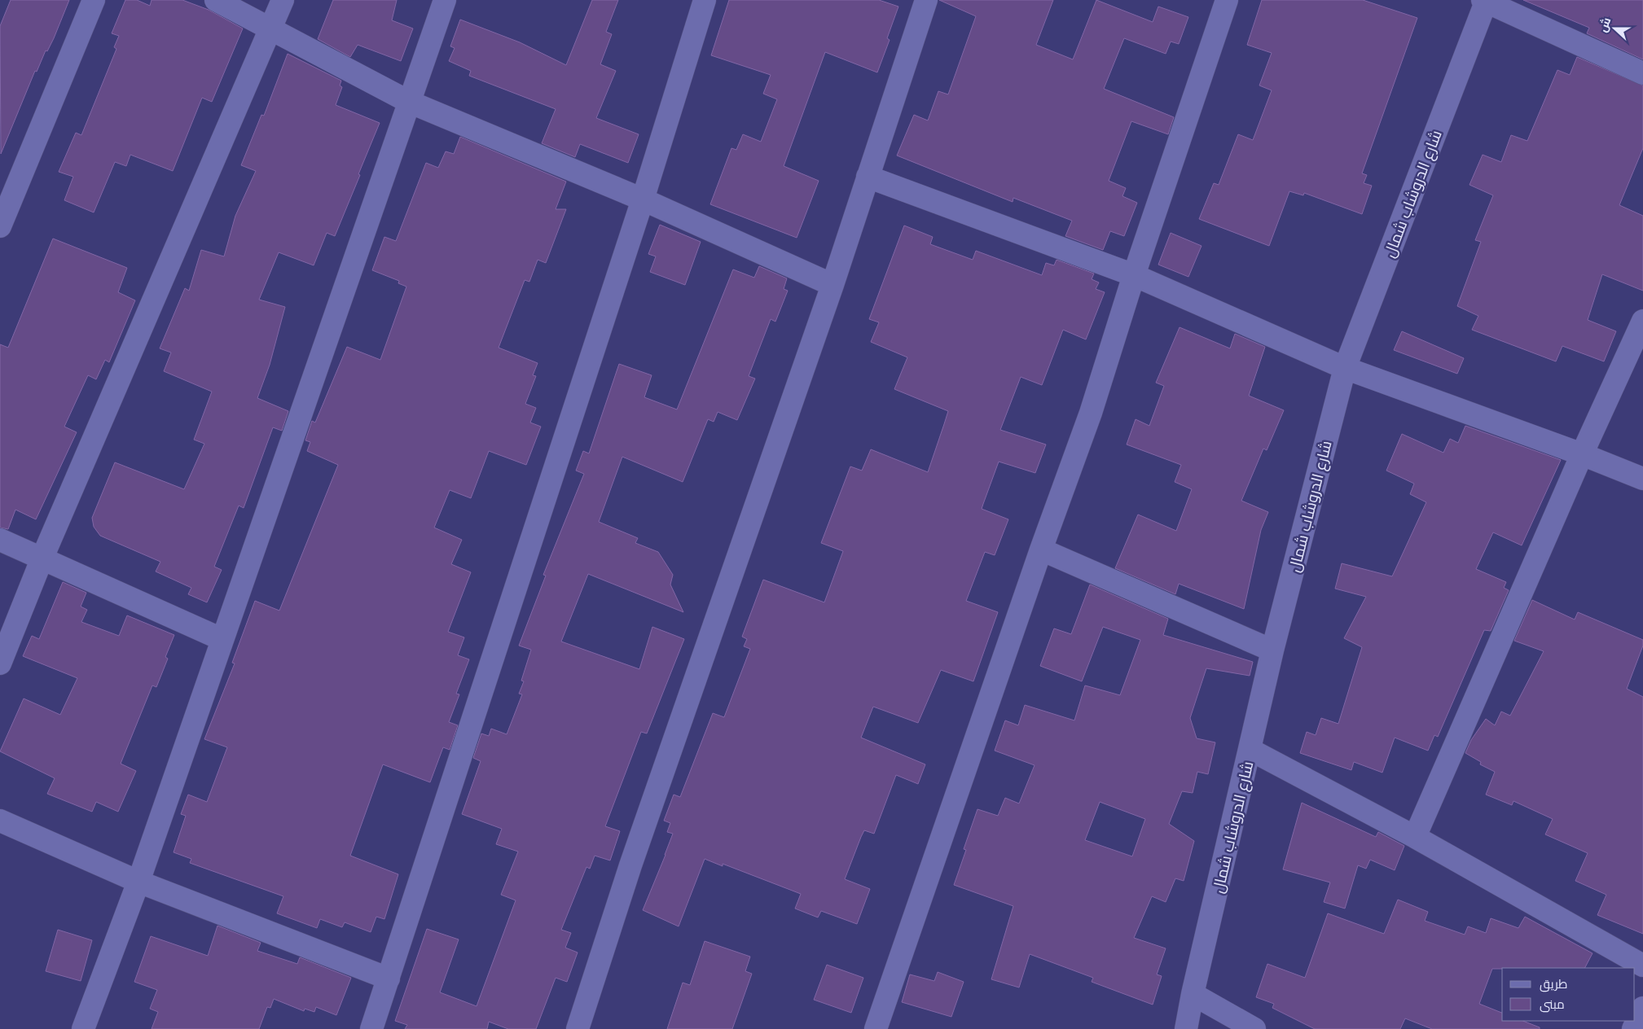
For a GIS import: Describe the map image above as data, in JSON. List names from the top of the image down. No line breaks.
{"streets":{"street":["شارع الدروشاب شمال"]},"legend":["طريق","مبنى"],"north":"left"}
